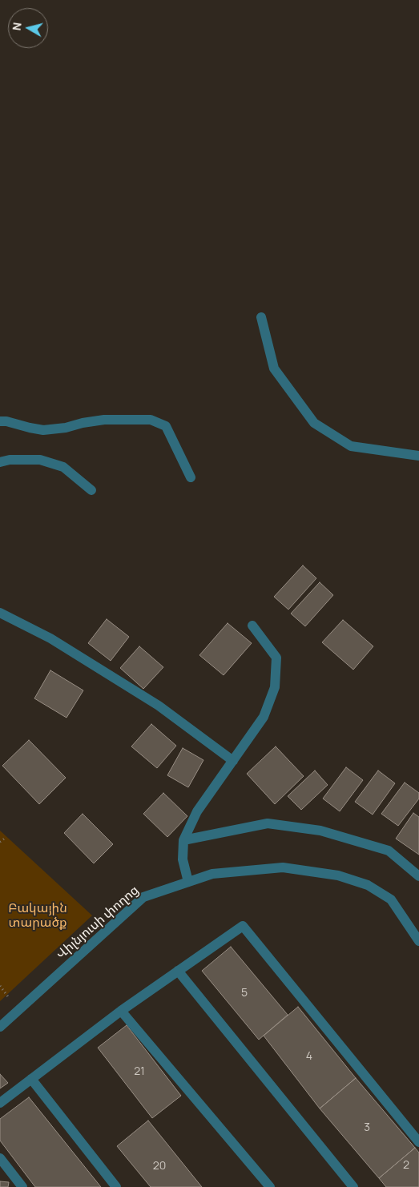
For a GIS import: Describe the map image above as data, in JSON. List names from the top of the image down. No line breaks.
{"streets":{"street":["Վիլնյուսի փողոց"]},"parks":["Բակային տարածք"],"house_numbers":["5","4","21","3","2","20"],"north":"left"}
